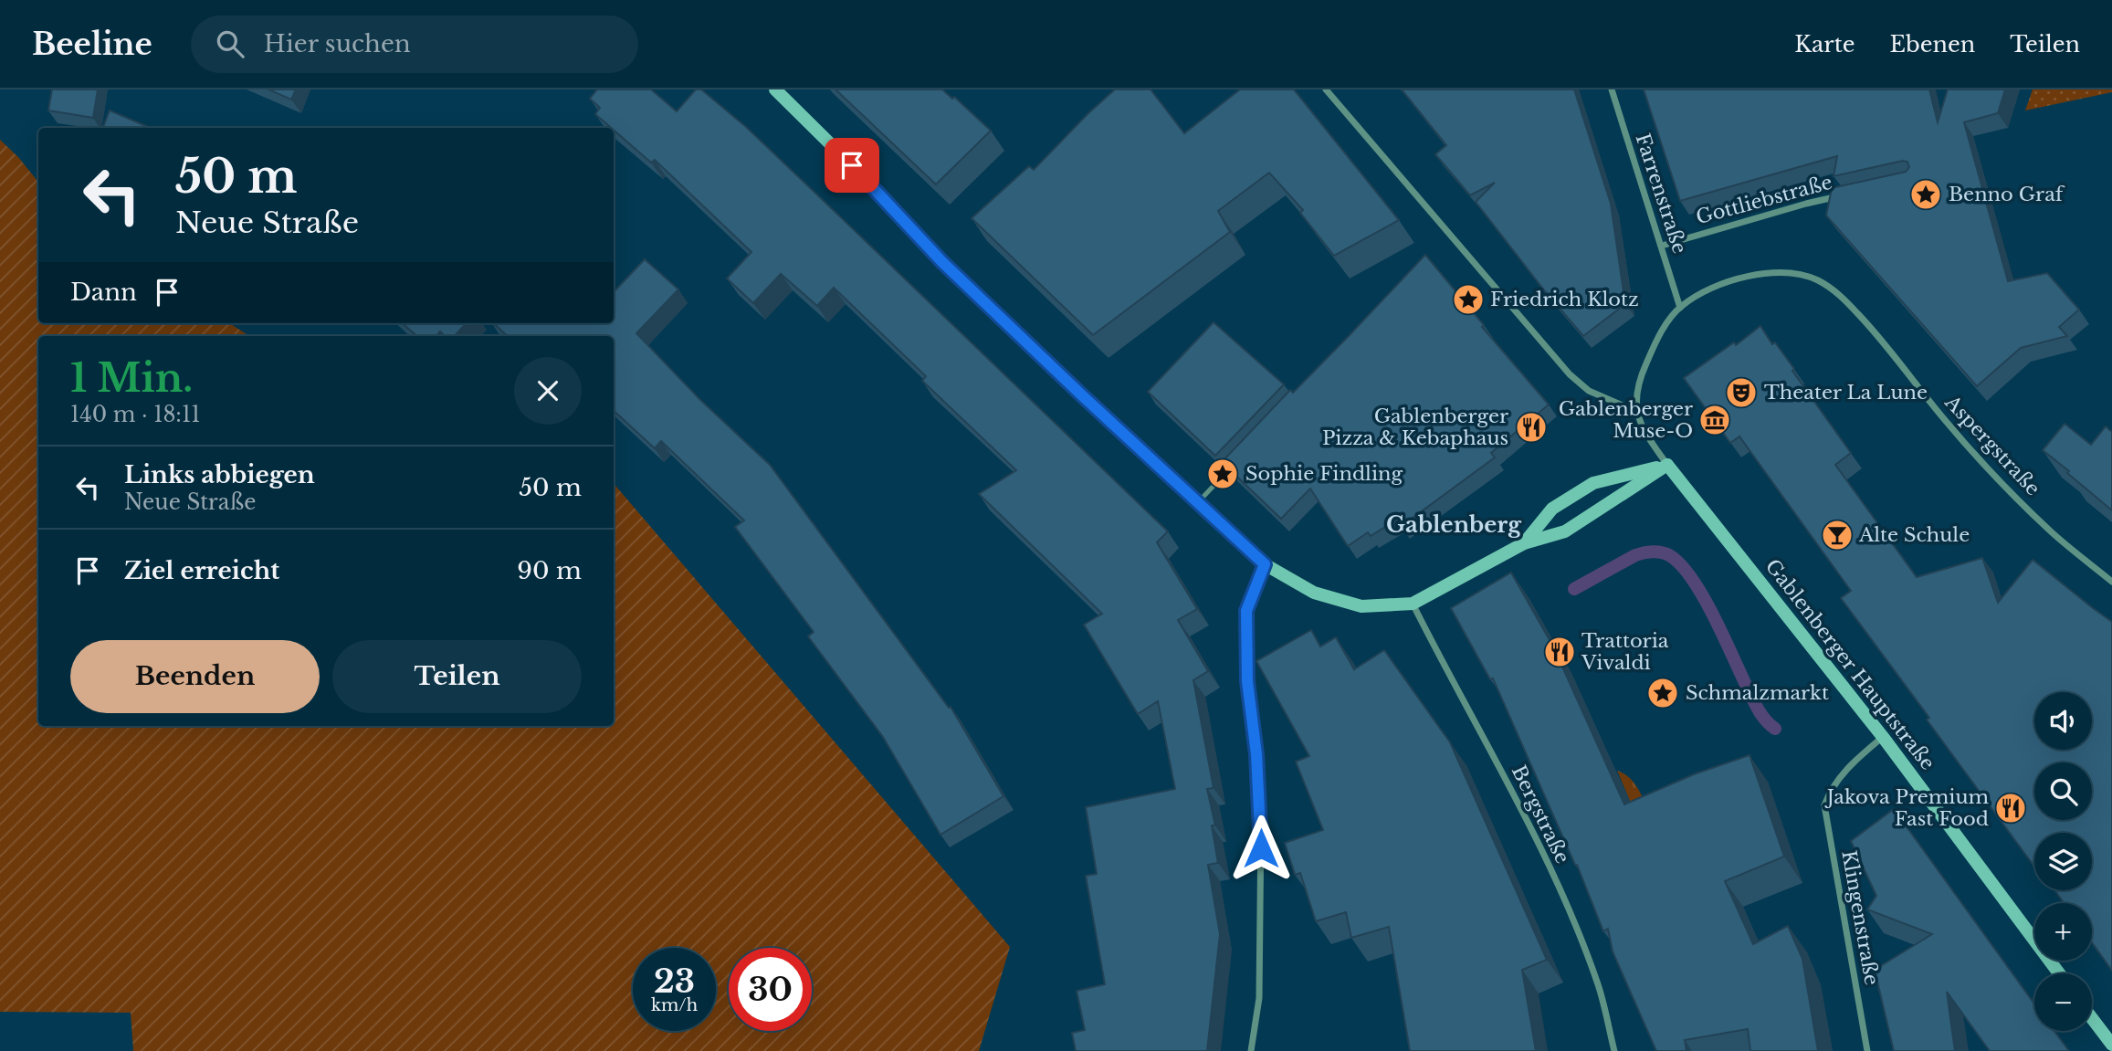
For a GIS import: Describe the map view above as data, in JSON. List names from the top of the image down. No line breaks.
{"streets":{"street":["Farrenstraße","Gottliebstraße","Aspergstraße","Gablenberger Hauptstraße","Bergstraße","Klingenstraße"]},"crossings":[["Farrenstraße","Gottliebstraße"],["Farrenstraße","Aspergstraße"],["Gablenberger Hauptstraße","Klingenstraße"]],"districts":["Gablenberg"],"places":{"place":["Benno Graf","Friedrich Klotz","Sophie Findling","Schmalzmarkt"],"theatre":["Theater La Lune"],"museum":["Gablenberger Muse-O"],"restaurant":["Gablenberger Pizza & Kebaphaus","Trattoria Vivaldi","Jakova Premium Fast Food"],"bar":["Alte Schule"]},"page":{"header":"Beeline","search":"Hier suchen","nav":["Karte","Ebenen","Teilen"],"turn":["50 m","Neue Straße"],"then":"Dann","heading":["1 Min.","140 m · 18:11"],"list":[{"name":"Links abbiegen","note":"Neue Straße","value":"50 m"},{"name":"Ziel erreicht","value":"90 m"}],"buttons":["Beenden","Teilen"],"map_buttons":["+","−"],"speed":"23 km/h","limit":"30"}}
